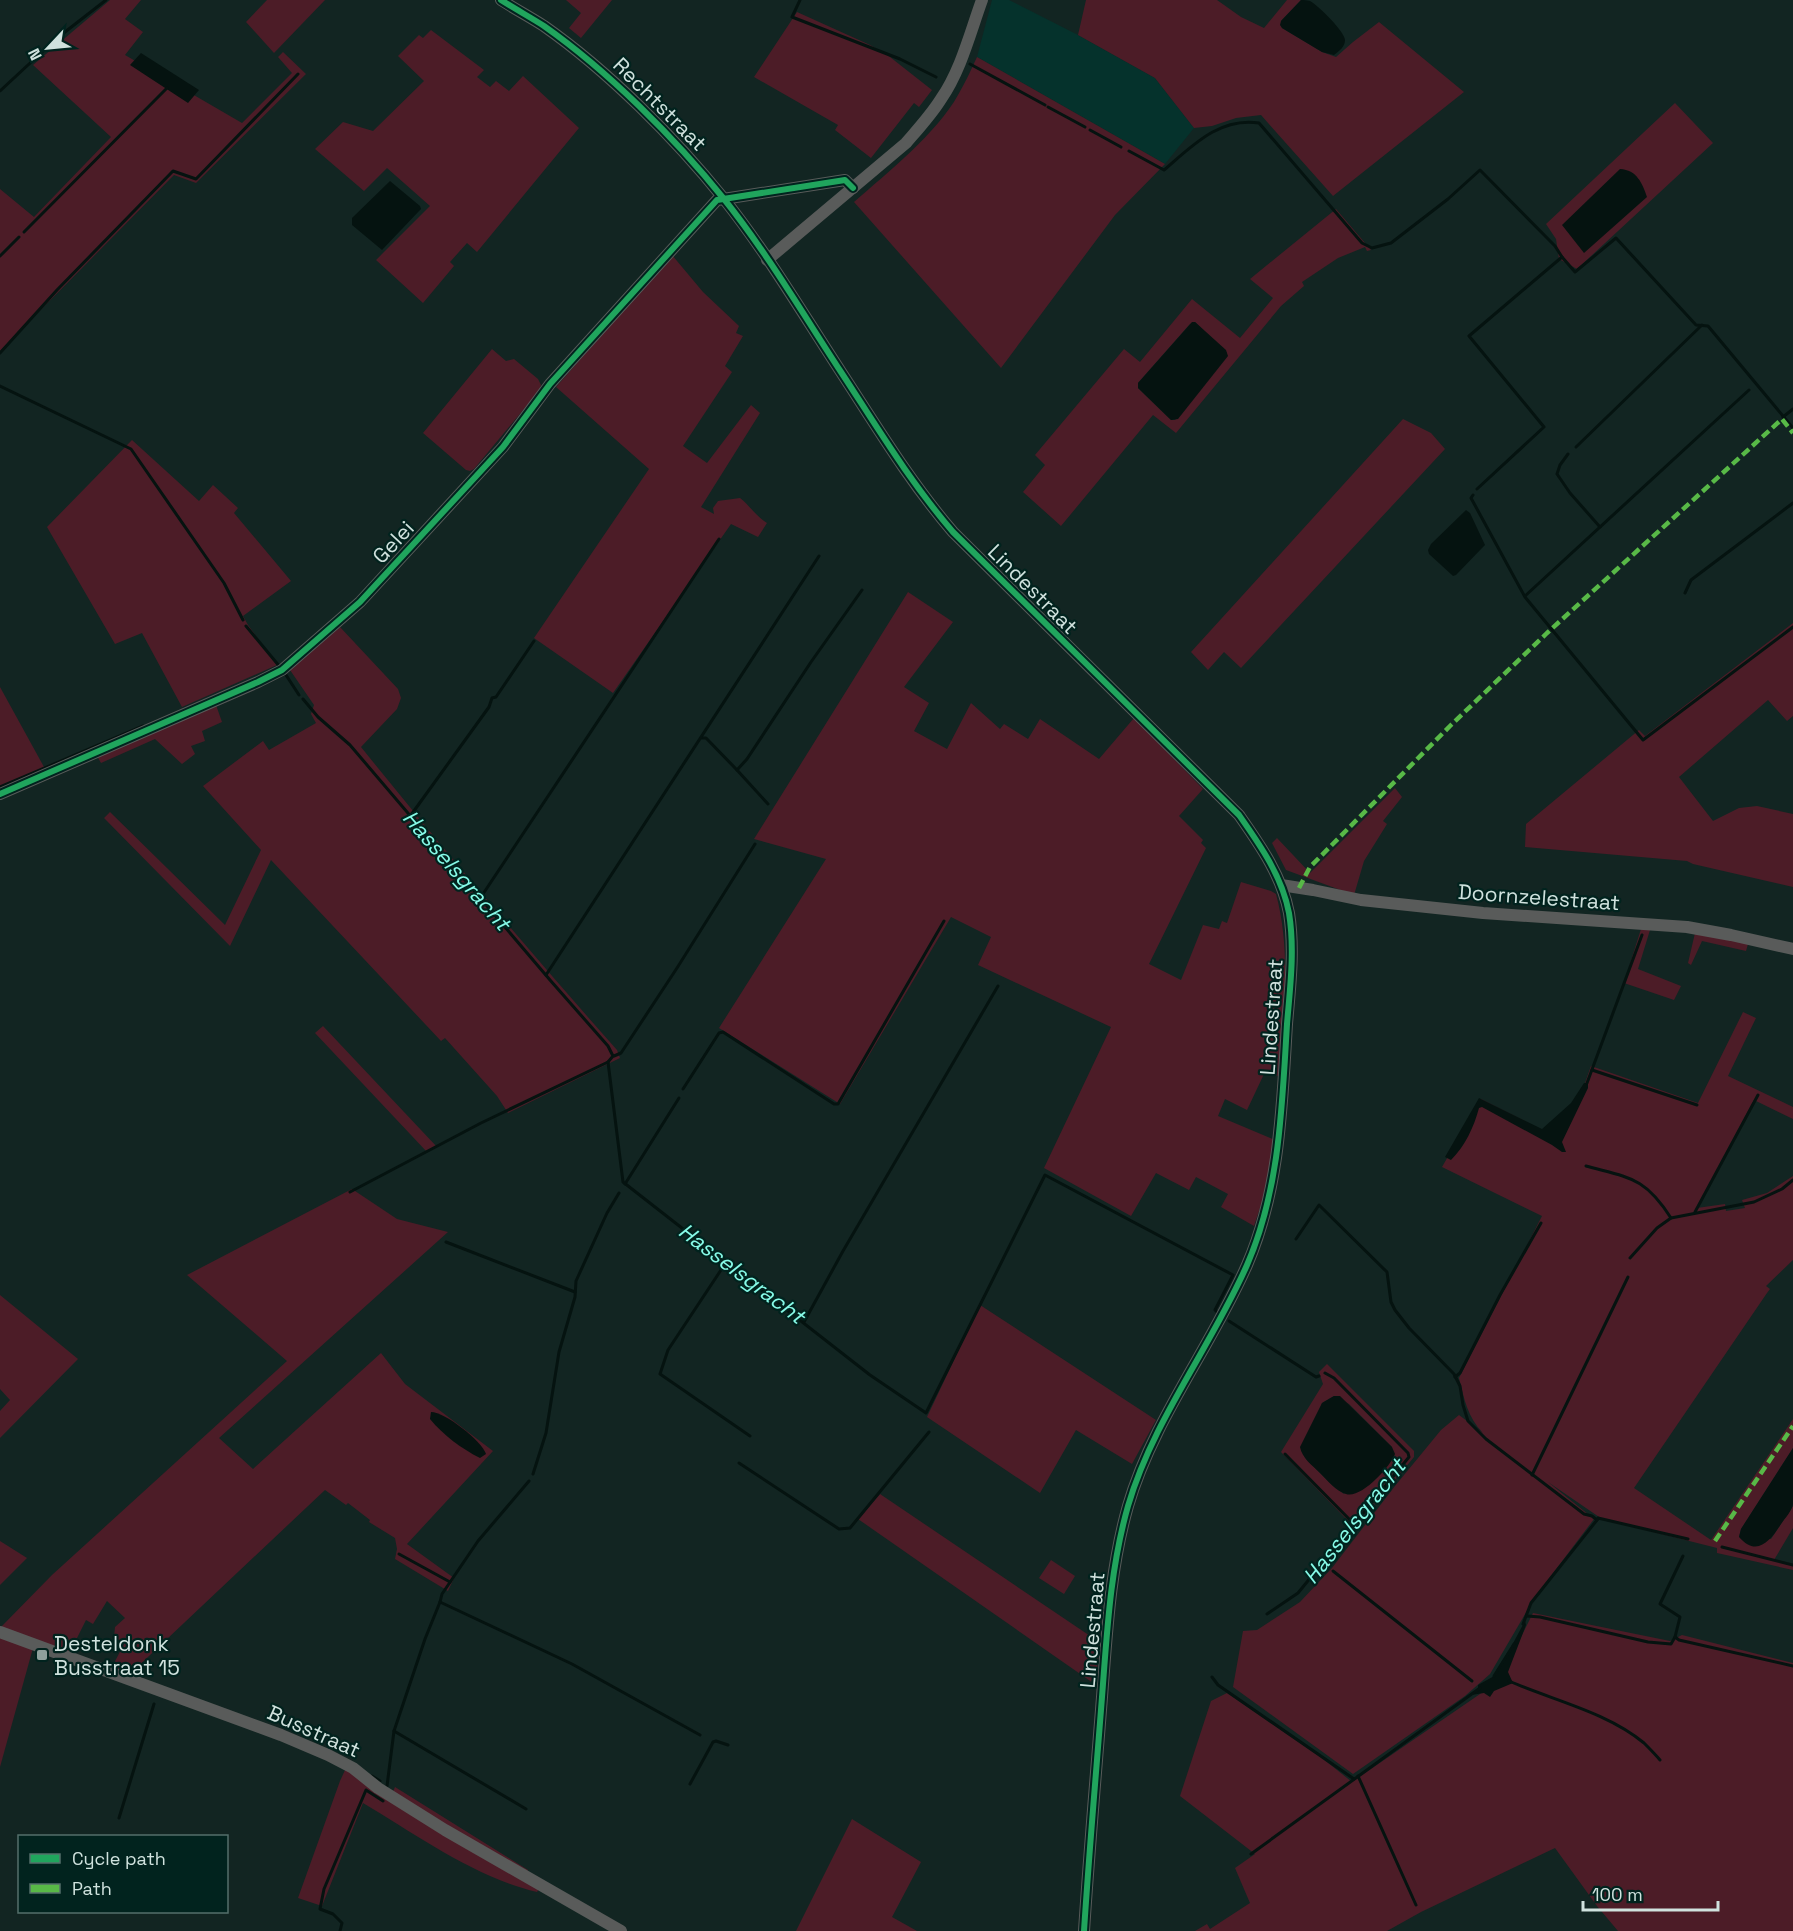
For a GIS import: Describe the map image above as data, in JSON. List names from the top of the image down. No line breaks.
{"streets":{"street":["Rechtstraat","Gelei","Lindestraat","Doornzelestraat","Busstraat"]},"crossings":[["Rechtstraat","Gelei"],["Rechtstraat","Lindestraat"],["Lindestraat","Doornzelestraat"]],"water":["Hasselsgracht"],"places":{"transit":["Desteldonk Busstraat 15"]},"legend":["Cycle path","Path"],"scale_bar":"100 m","north":"bottom left"}
